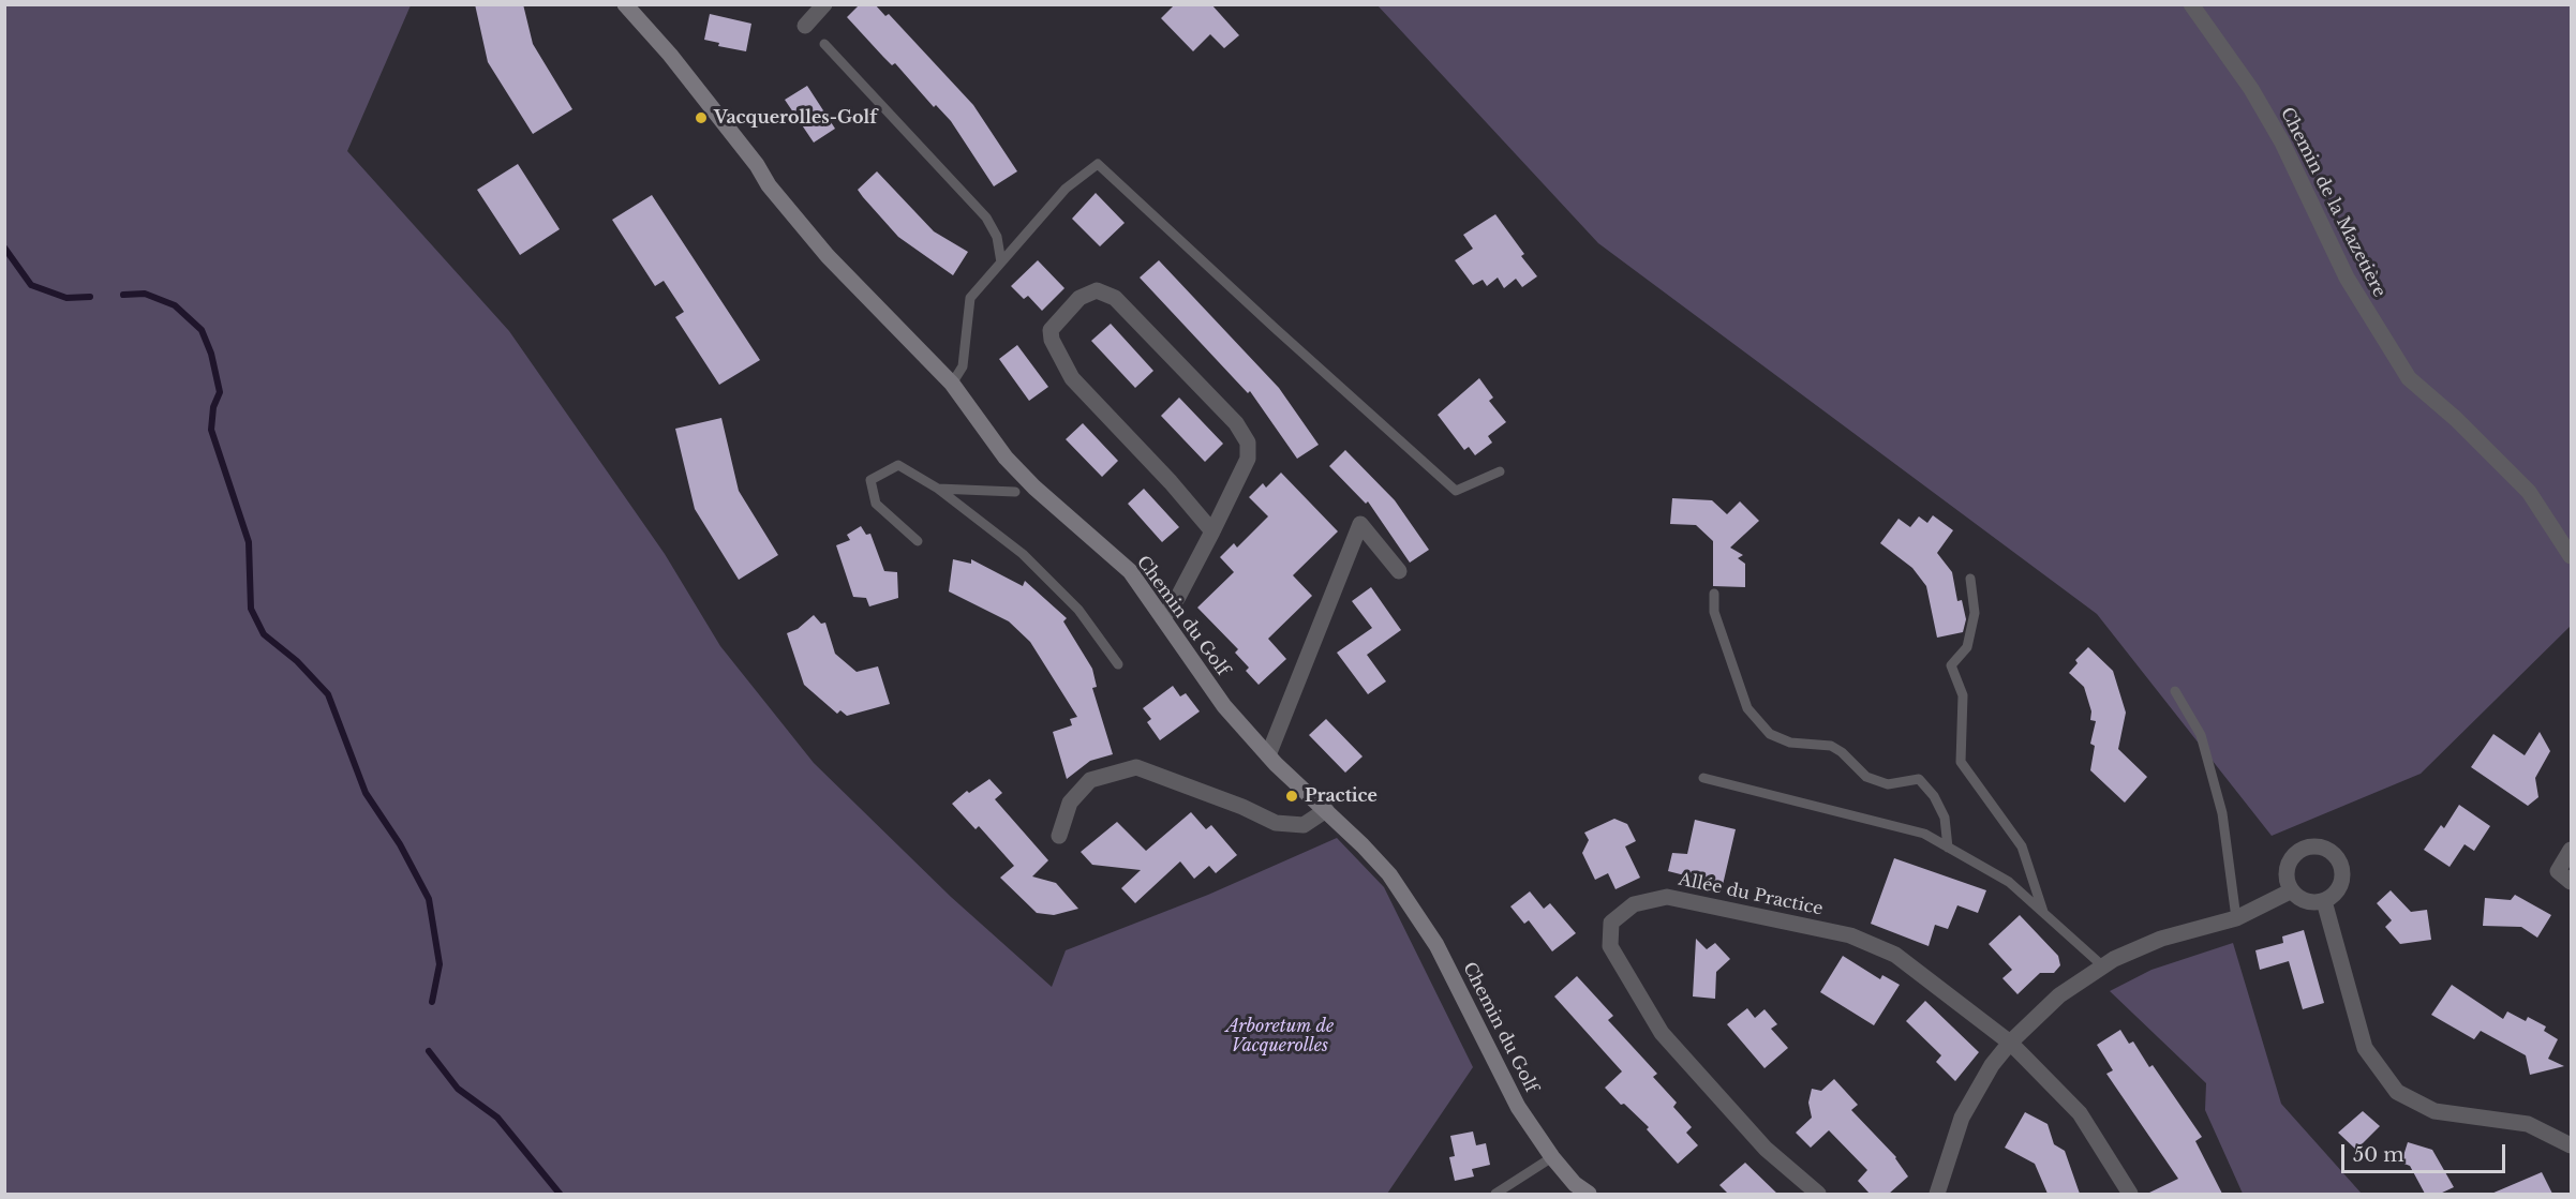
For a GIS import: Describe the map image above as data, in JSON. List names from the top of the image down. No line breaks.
{"streets":{"street":["Chemin de la Mazetière","Chemin du Golf","Allée du Practice"]},"parks":["Arboretum de Vacquerolles"],"places":["Vacquerolles-Golf","Practice"],"scale_bar":"50 m"}
